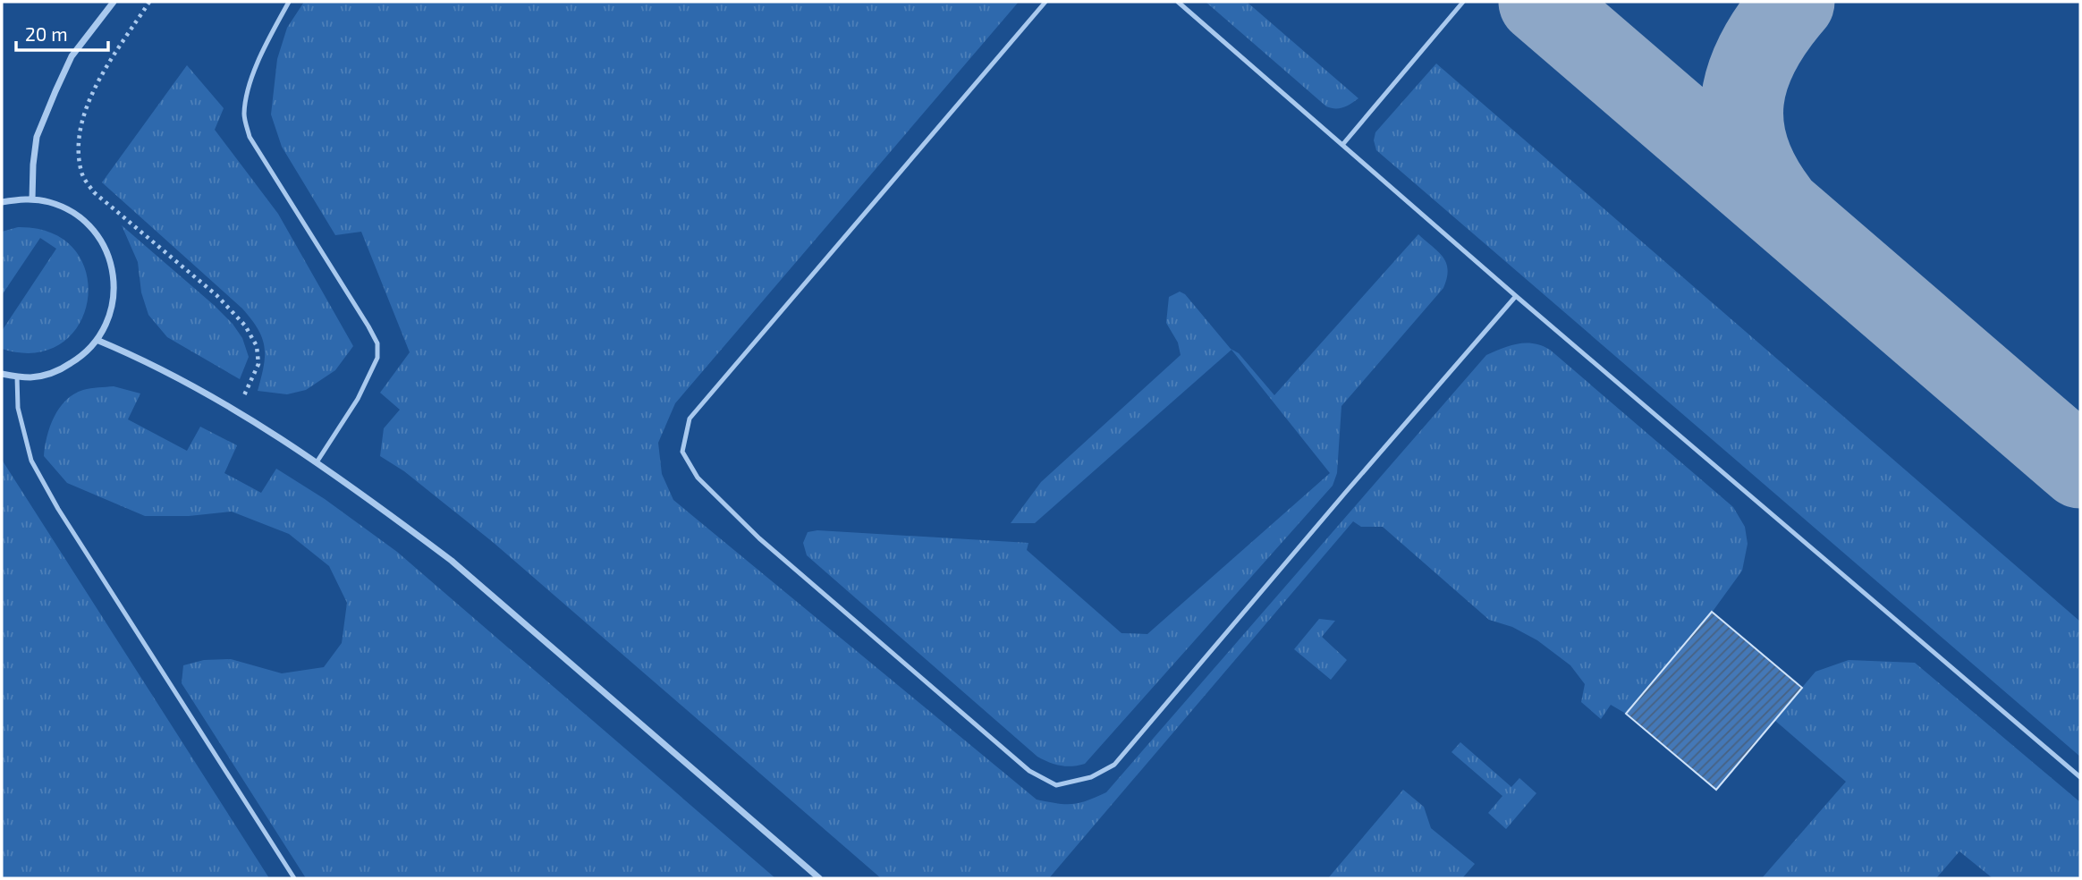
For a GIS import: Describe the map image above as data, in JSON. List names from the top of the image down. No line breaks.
{"scale_bar":"20 m"}
